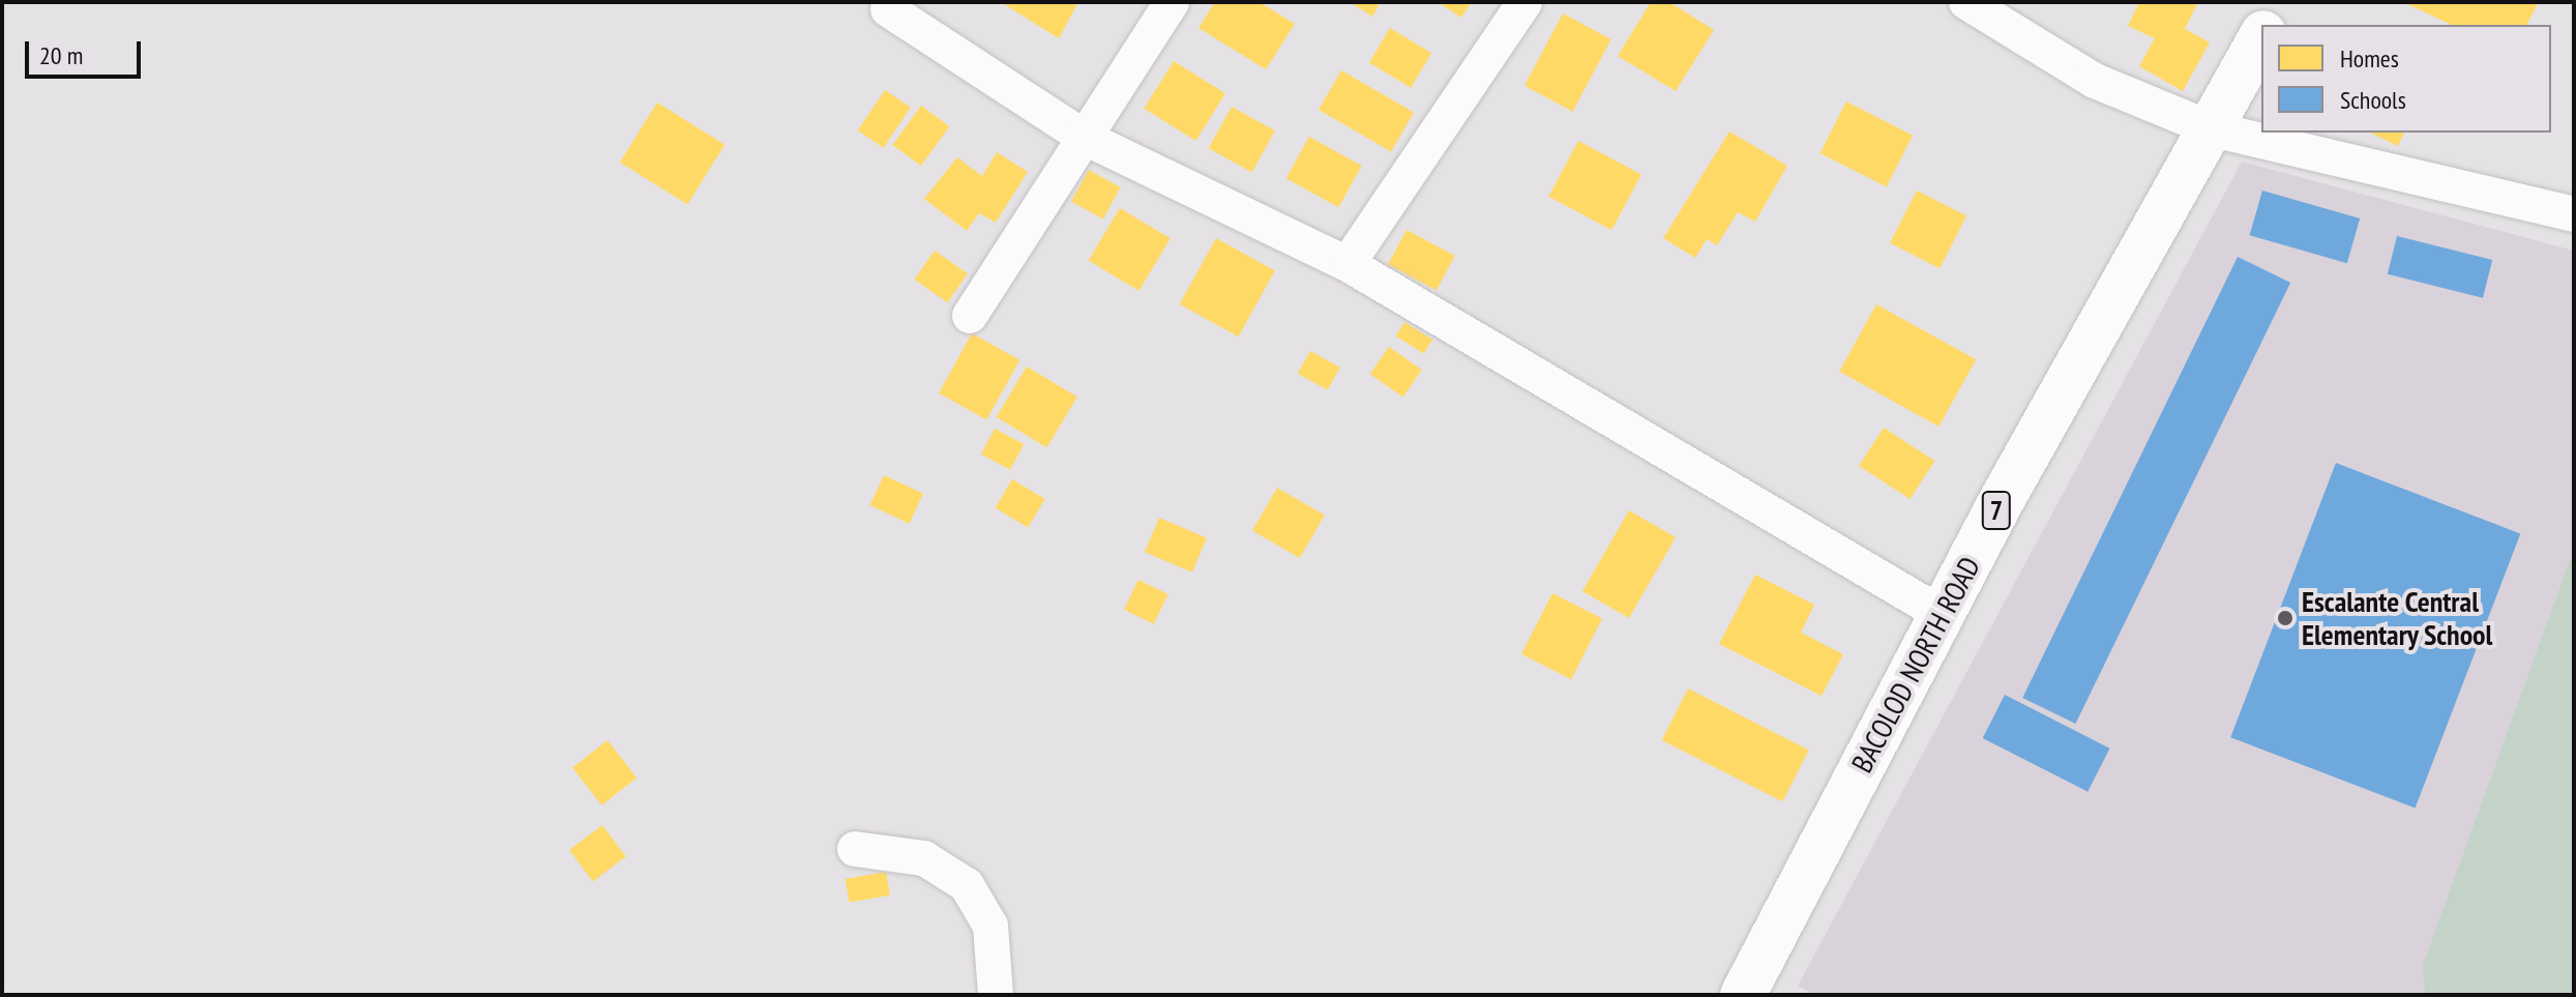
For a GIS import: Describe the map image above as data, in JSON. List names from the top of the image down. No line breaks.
{"streets":{"highway":["7","BACOLOD NORTH ROAD"]},"places":["Escalante Central Elementary School"],"legend":["Homes","Schools"],"scale_bar":"20 m"}
